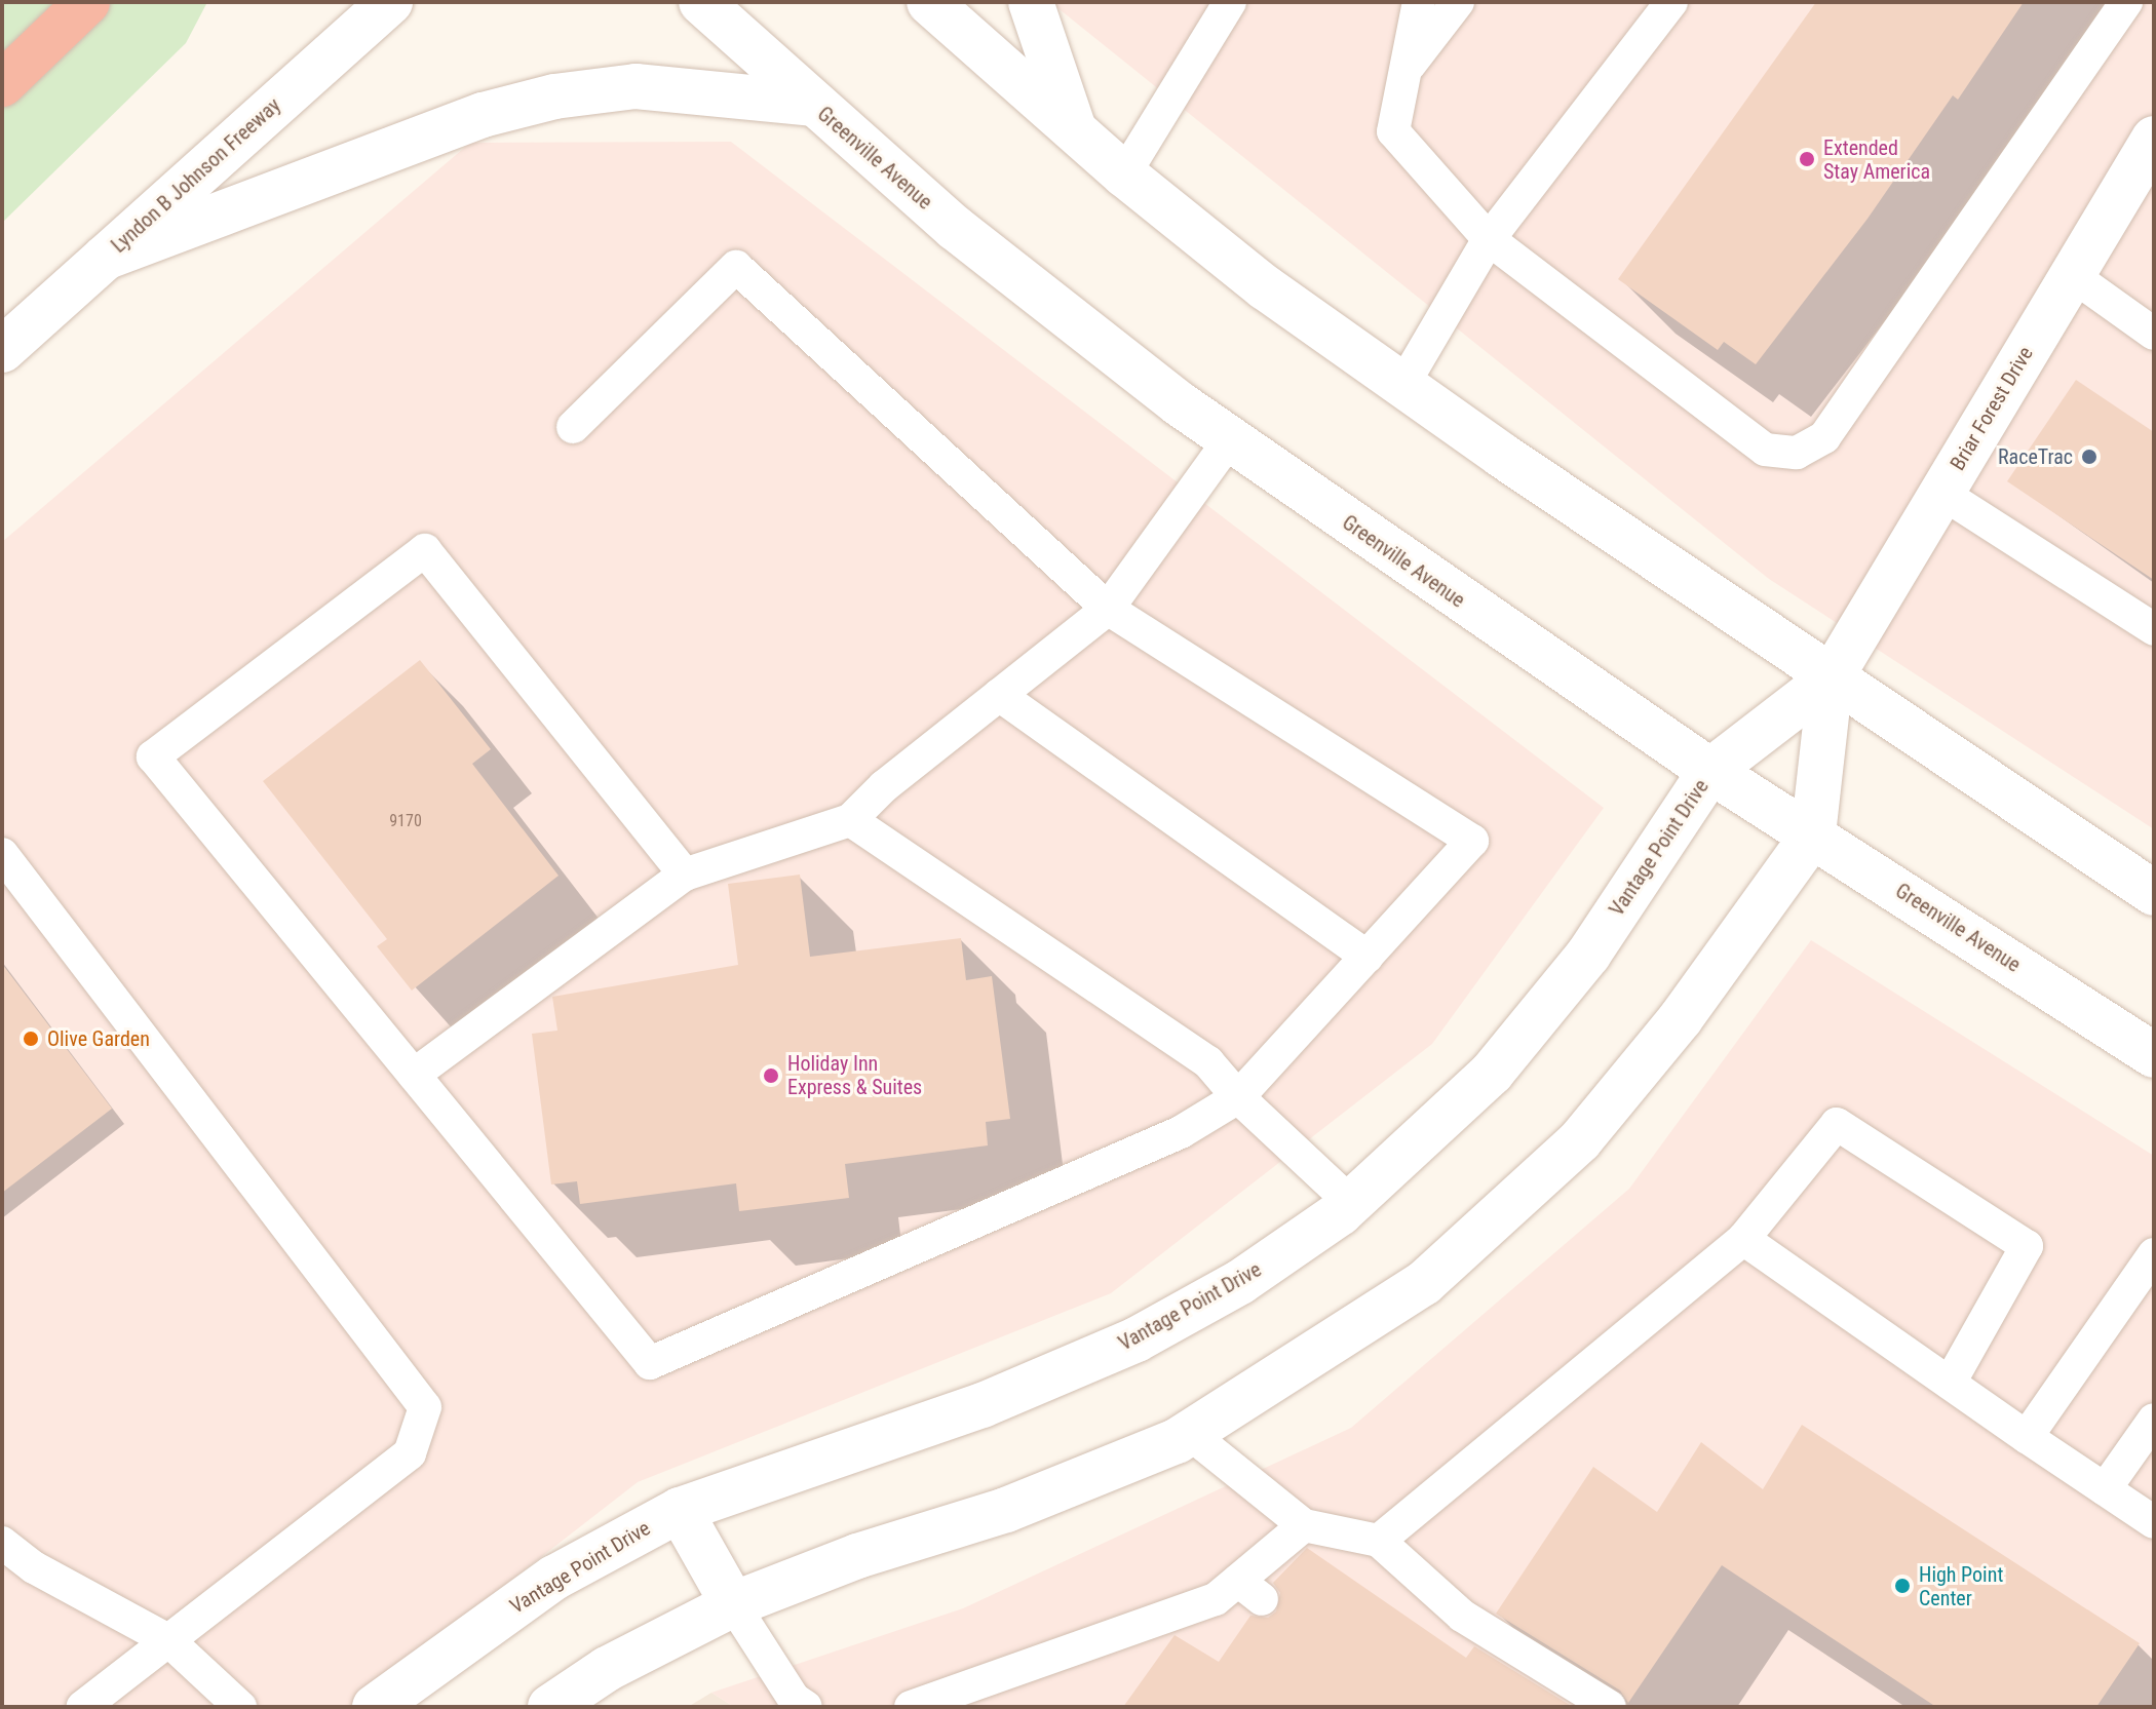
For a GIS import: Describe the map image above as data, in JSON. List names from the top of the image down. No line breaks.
{"streets":{"main road":["Greenville Avenue","Lyndon B Johnson Freeway","Briar Forest Drive","Vantage Point Drive"]},"crossings":[["Greenville Avenue","Vantage Point Drive"],["Briar Forest Drive","Vantage Point Drive"]],"places":["Extended Stay America","RaceTrac","Olive Garden","Holiday Inn Express & Suites","High Point Center"],"house_numbers":["9170"]}
